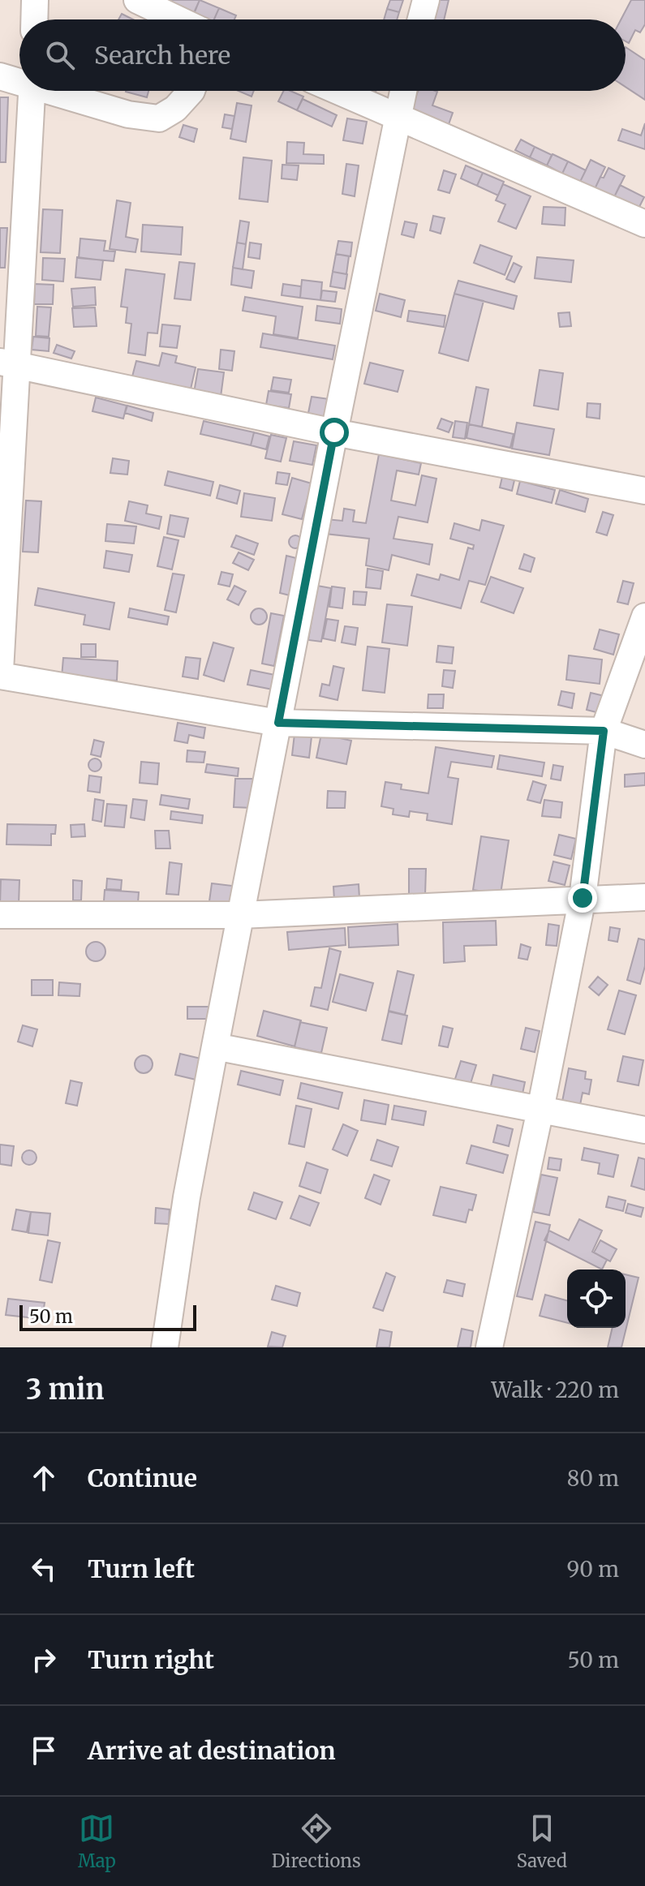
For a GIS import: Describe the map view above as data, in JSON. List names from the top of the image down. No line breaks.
{"scale_bar":"50 m","page":{"search":"Search here","scale":"50 m","heading":["3 min","Walk · 220 m"],"list":[["Continue","80 m"],["Turn left","90 m"],["Turn right","50 m"],"Arrive at destination"],"nav":["Map","Directions","Saved"]}}
